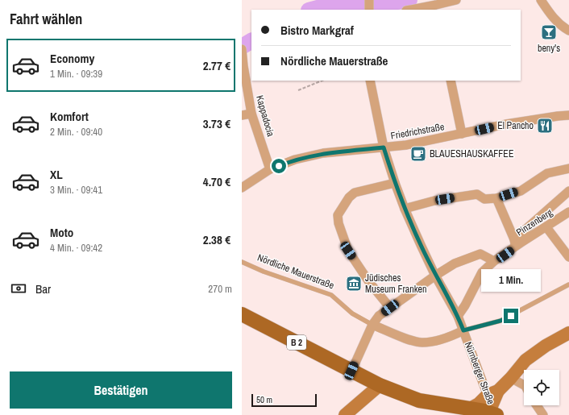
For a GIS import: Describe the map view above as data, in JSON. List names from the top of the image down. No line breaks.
{"streets":{"main road":["B 2"],"street":["Kappadocia","Friedrichstraße","Pinzenberg","Nördliche Mauerstraße","Nürnberger Straße"]},"crossings":[["Kappadocia","Friedrichstraße"],["Friedrichstraße","Nürnberger Straße"],["Pinzenberg","Nürnberger Straße"],["Nördliche Mauerstraße","Nürnberger Straße"],["B 2","Nürnberger Straße"]],"places":{"bar":["beny's"],"restaurant":["El Pancho"],"cafe":["BLAUESHAUSKAFFEE"],"museum":["Jüdisches Museum Franken"]},"scale_bar":"50 m","page":{"heading":"Fahrt wählen","banner":["Bistro Markgraf","Nördliche Mauerstraße"],"list":[{"name":"Economy","note":"1 Min. · 09:39","value":"2.77 €"},{"name":"Komfort","note":"2 Min. · 09:40","value":"3.73 €"},{"name":"XL","note":"3 Min. · 09:41","value":"4.70 €"},{"name":"Moto","note":"4 Min. · 09:42","value":"2.38 €"}],"bubble":"1 Min.","pay":["Bar","270 m"],"buttons":"Bestätigen","scale":"50 m"}}
